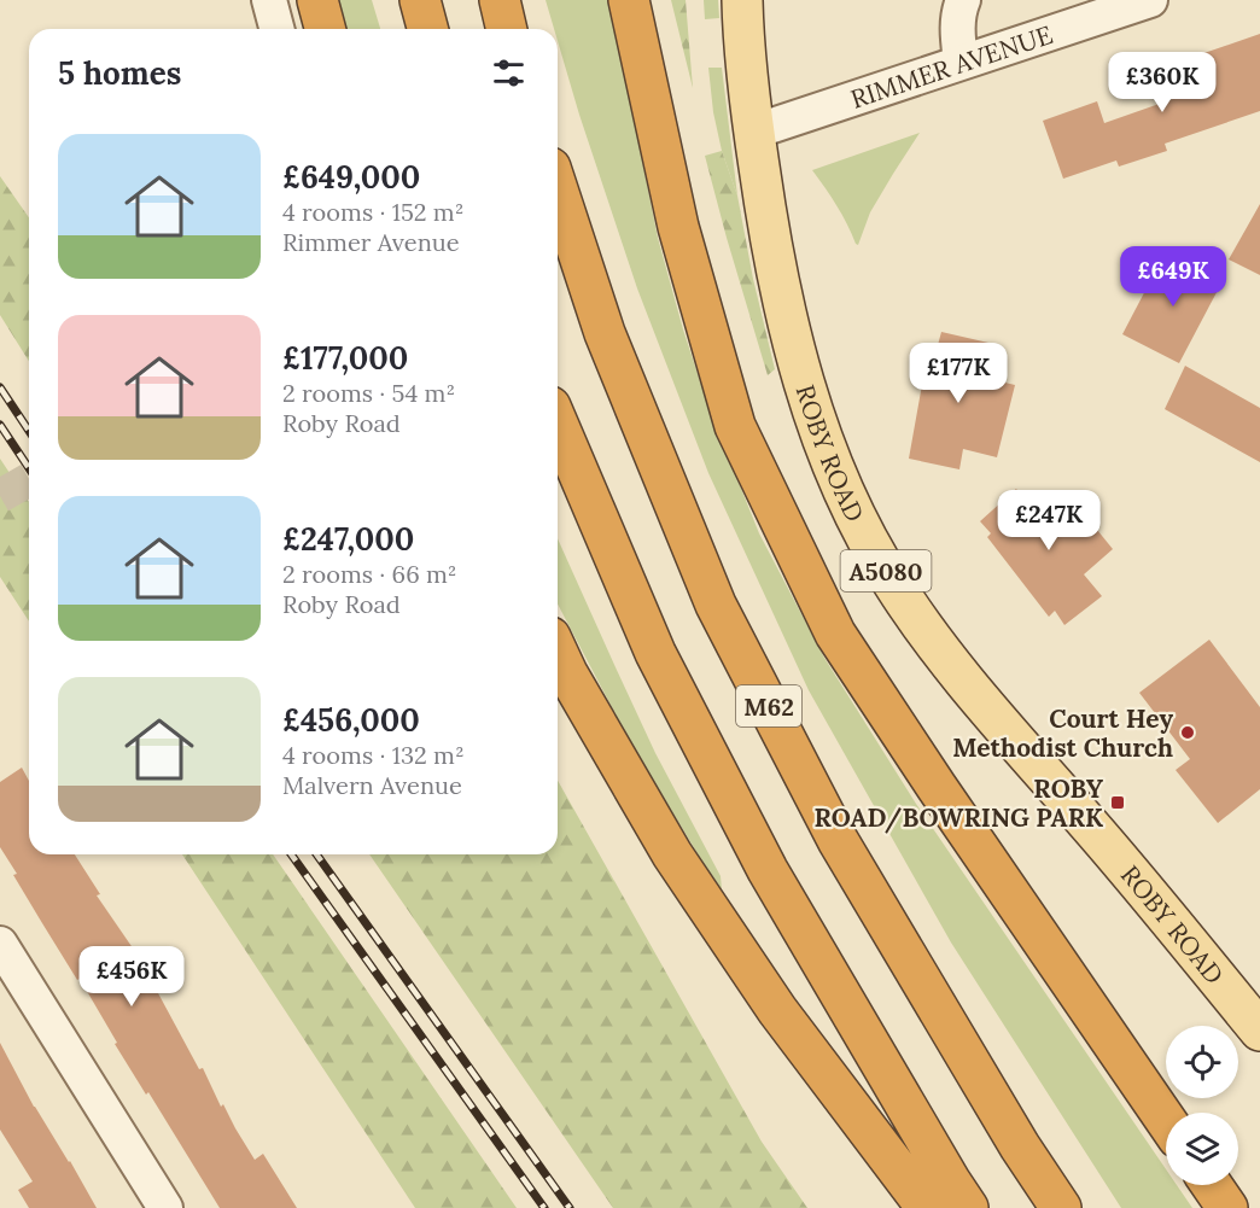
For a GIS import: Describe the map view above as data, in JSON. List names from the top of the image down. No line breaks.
{"streets":{"highway":["M62"],"main road":["ROBY ROAD","A5080"],"street":["RIMMER AVENUE"]},"crossings":[["RIMMER AVENUE","ROBY ROAD"]],"places":{"other":["Court Hey Methodist Church"],"transit":["ROBY ROAD/BOWRING PARK"]},"page":{"heading":"5 homes","price":["£360K","£649K","£177K","£247K","£456K"],"list":[{"name":"£649,000","note":"4 rooms · 152 m² · Rimmer Avenue"},{"name":"£177,000","note":"2 rooms · 54 m² · Roby Road"},{"name":"£247,000","note":"2 rooms · 66 m² · Roby Road"},{"name":"£456,000","note":"4 rooms · 132 m² · Malvern Avenue"}]}}
